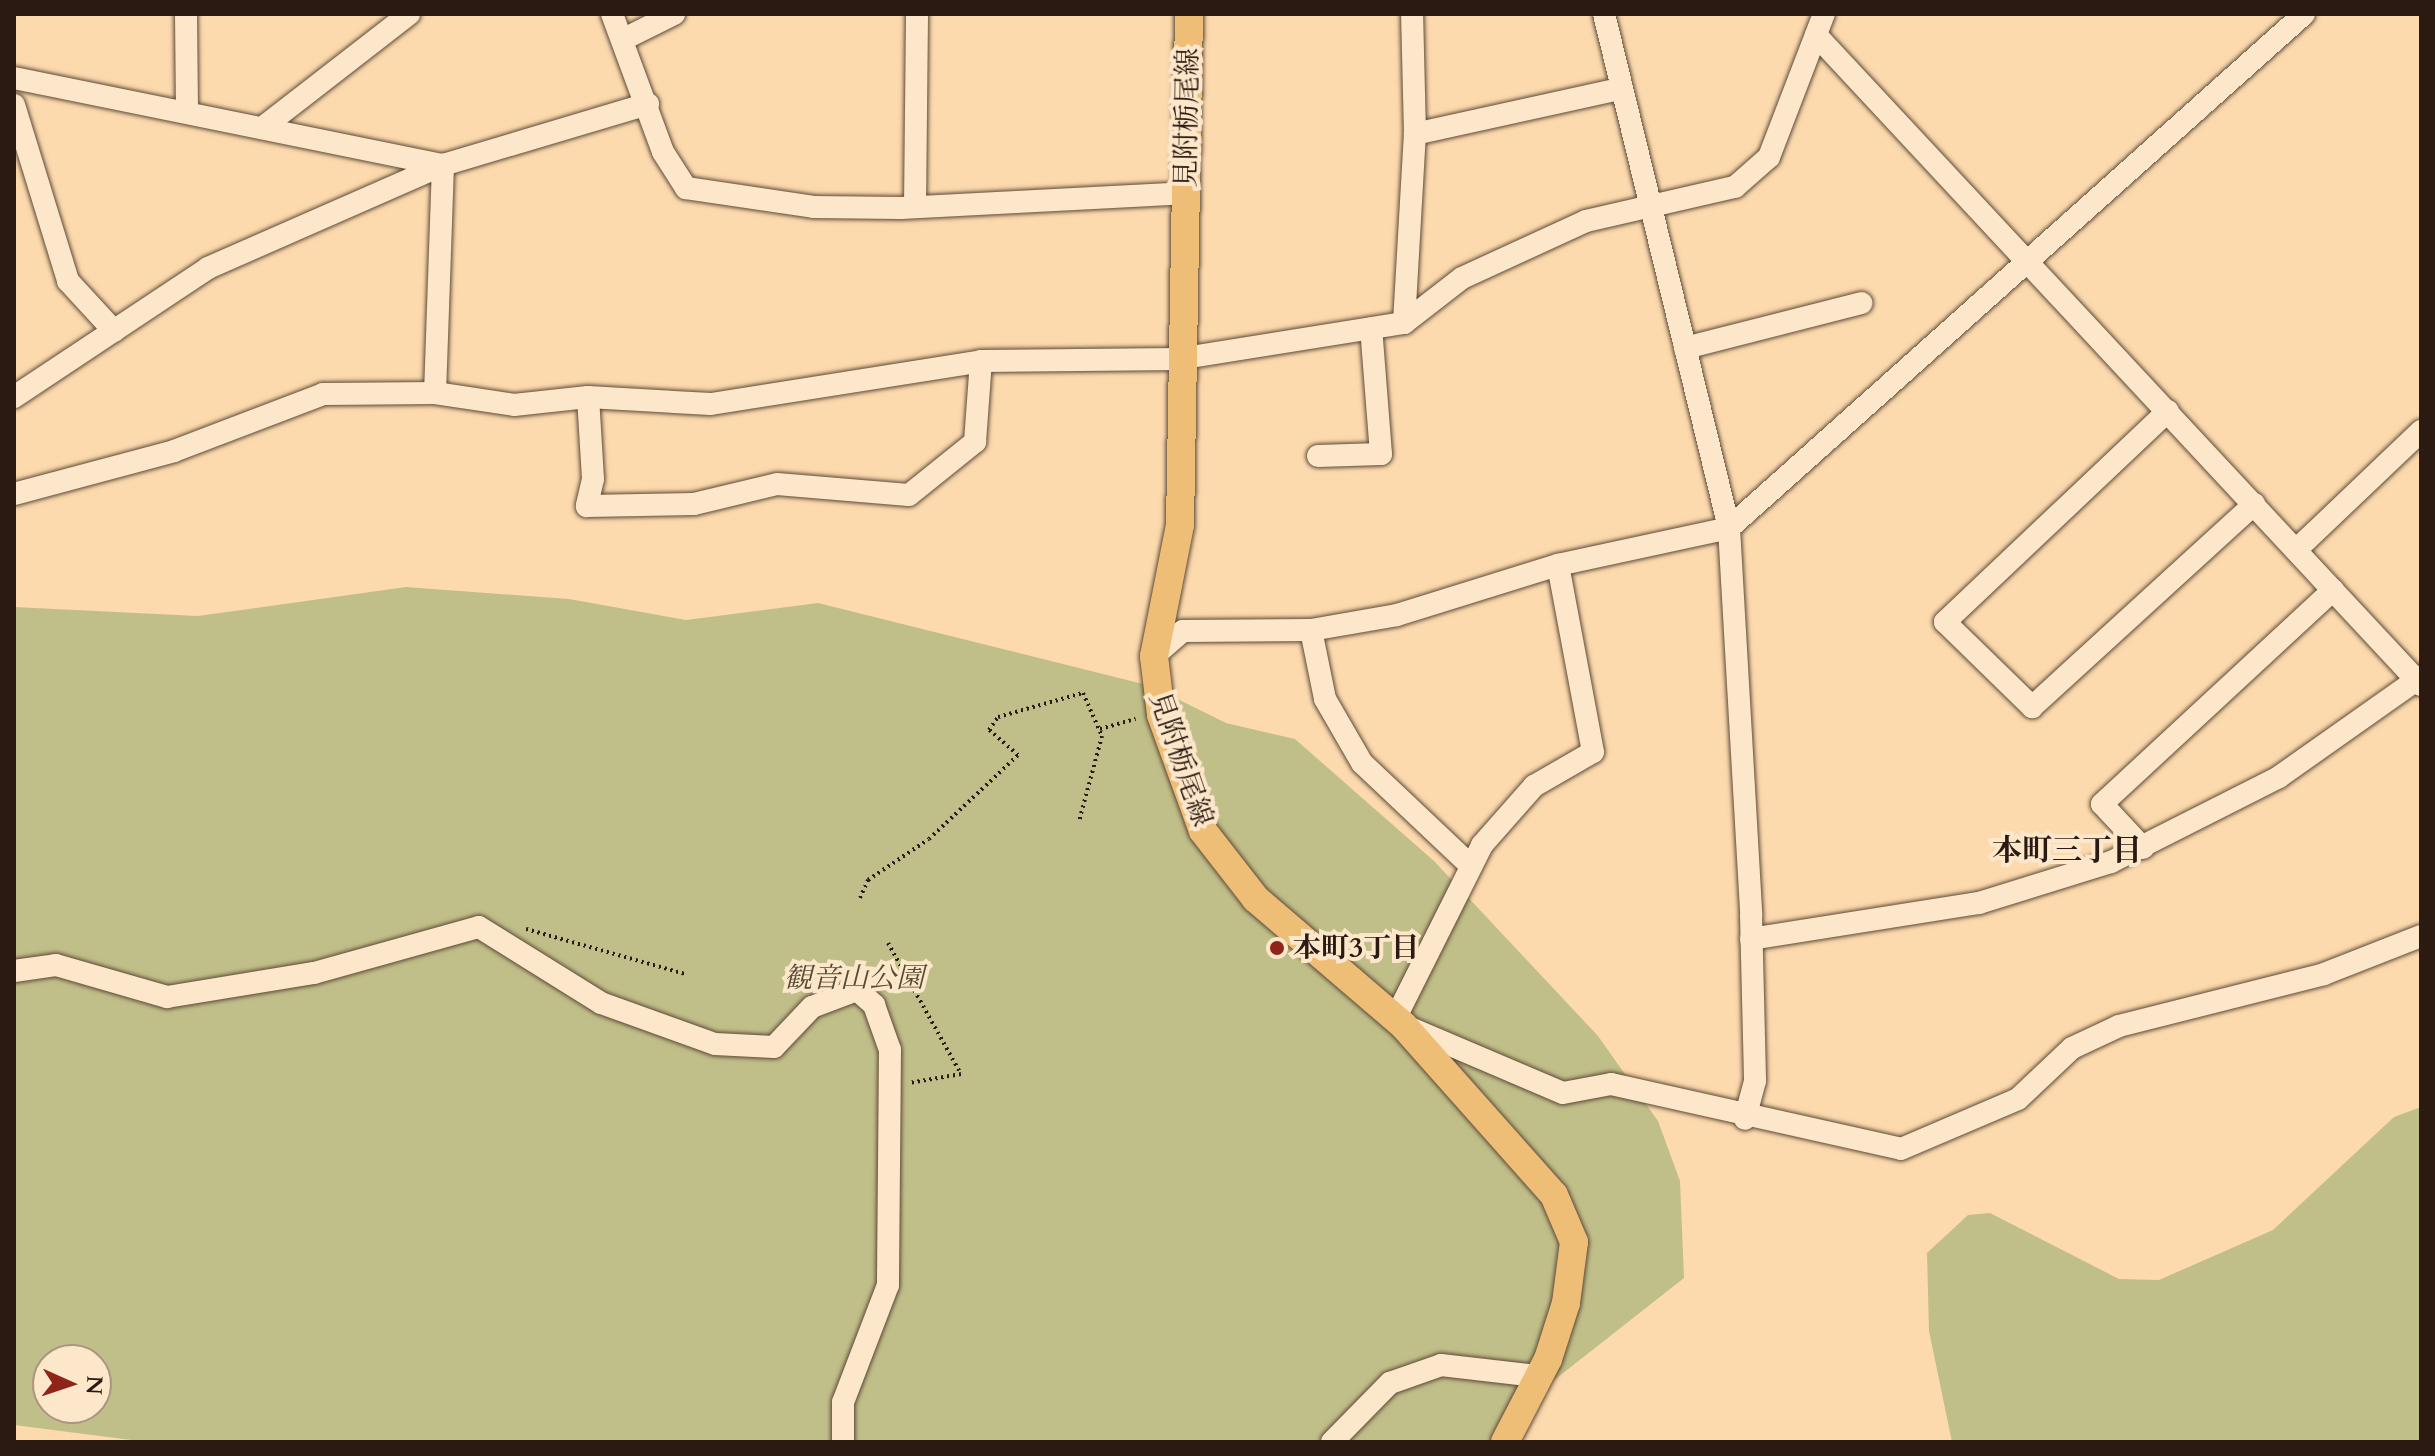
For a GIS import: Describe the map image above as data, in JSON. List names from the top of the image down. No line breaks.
{"streets":{"main road":["見附栃尾線"]},"districts":["本町三丁目"],"parks":["観音山公園"],"places":["本町3丁目"],"north":"right"}
